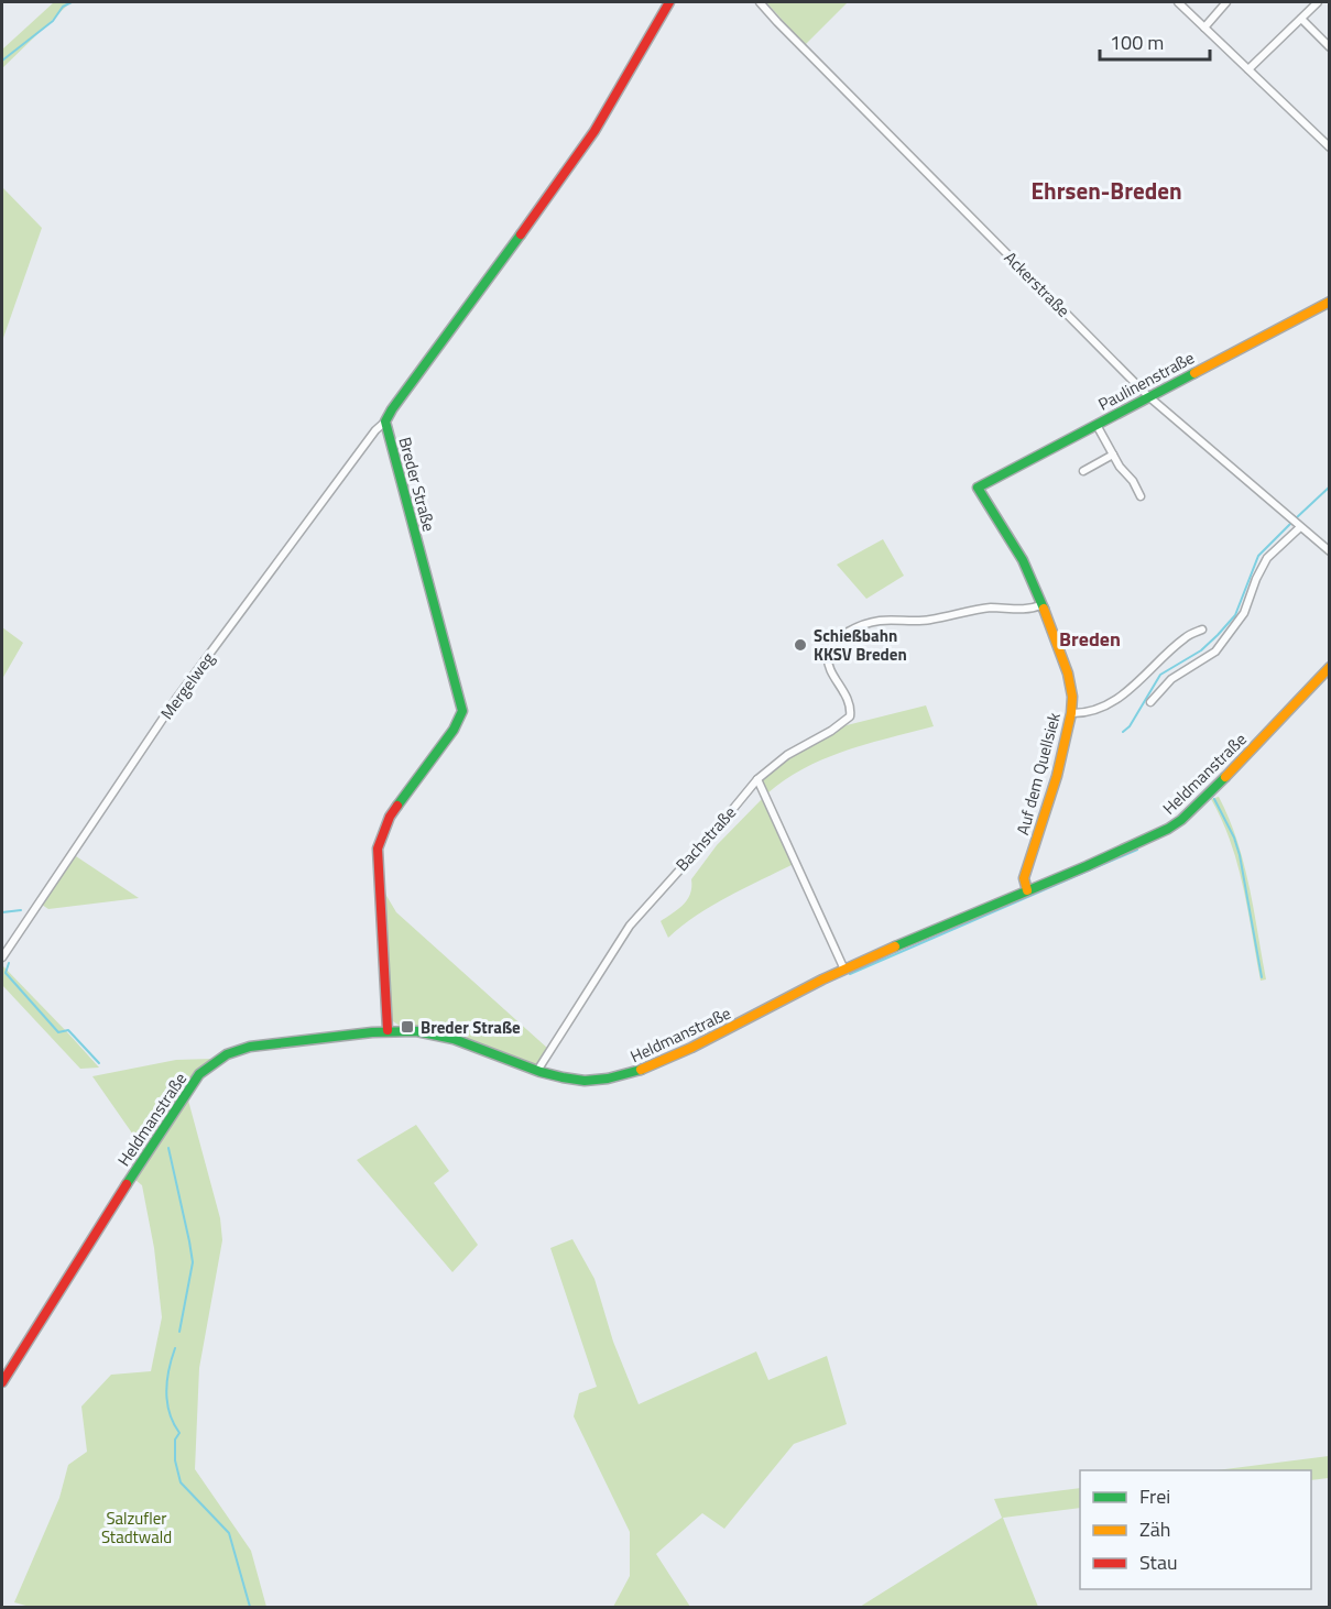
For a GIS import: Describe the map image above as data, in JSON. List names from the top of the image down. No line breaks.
{"streets":{"street":["Ackerstraße","Paulinenstraße","Breder Straße","Mergelweg","Auf dem Quellsiek","Heldmanstraße","Bachstraße"]},"crossings":[["Ackerstraße","Paulinenstraße"],["Paulinenstraße","Auf dem Quellsiek"],["Breder Straße","Mergelweg"],["Breder Straße","Heldmanstraße"],["Auf dem Quellsiek","Heldmanstraße"],["Auf dem Quellsiek","Bachstraße"],["Heldmanstraße","Bachstraße"]],"districts":["Ehrsen-Breden","Breden"],"parks":["Salzufler Stadtwald"],"places":{"other":["Schießbahn KKSV Breden"],"transit":["Breder Straße"]},"legend":["Frei","Zäh","Stau"],"scale_bar":"100 m"}
